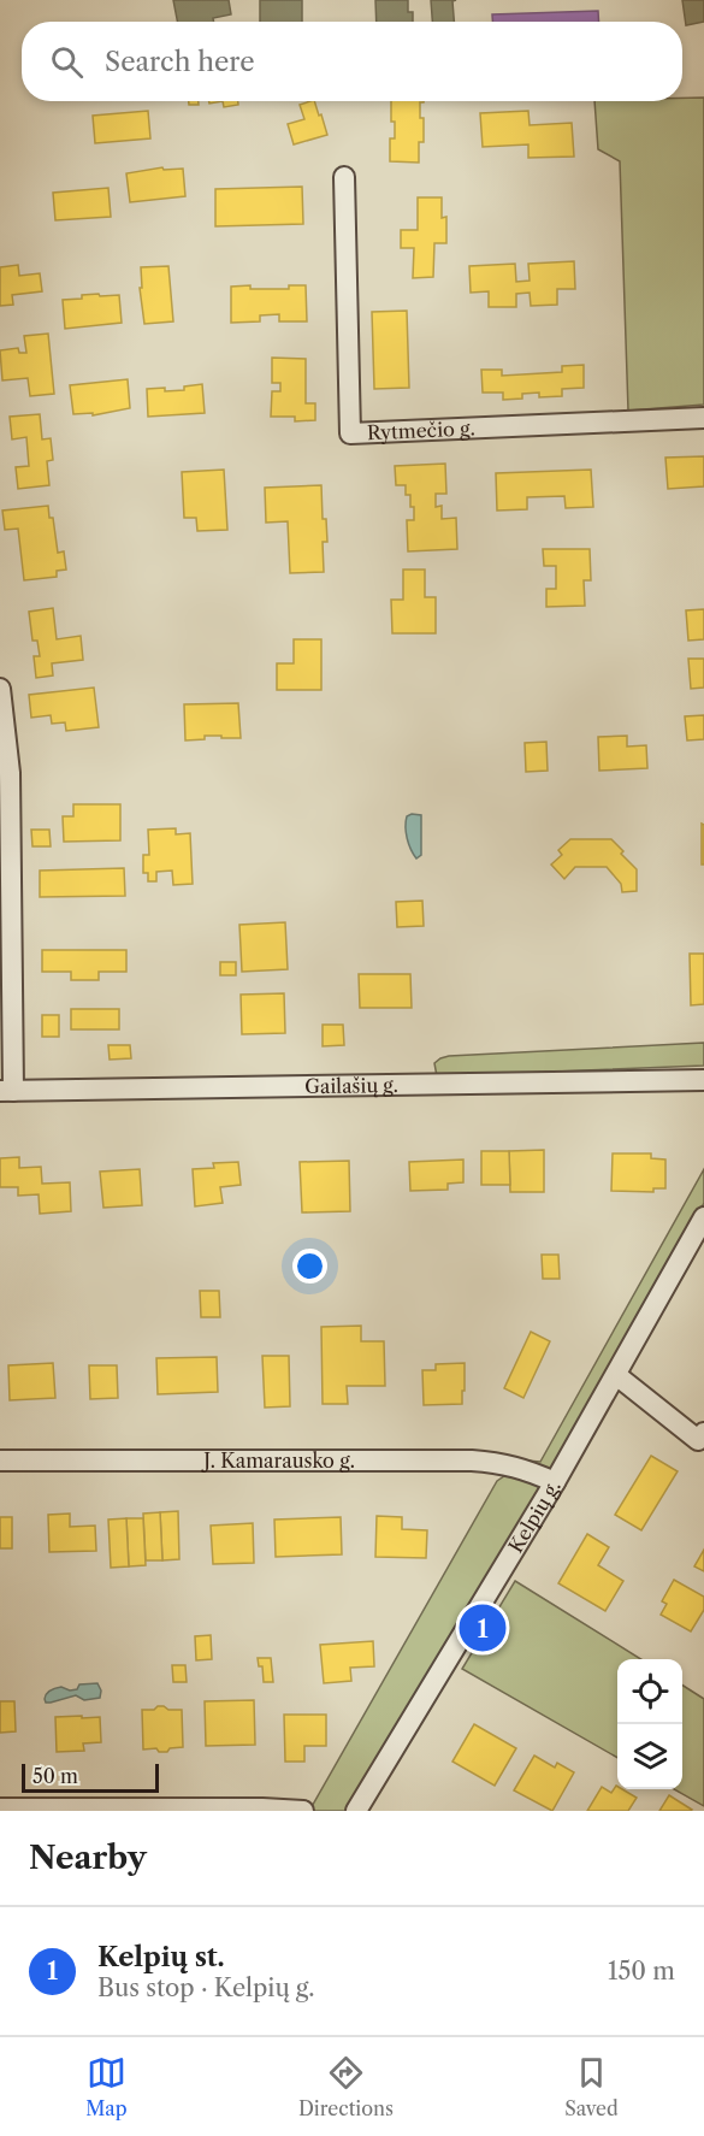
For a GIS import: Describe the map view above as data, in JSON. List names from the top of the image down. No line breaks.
{"streets":{"street":["Rytmečio g.","Gailašių g.","J. Kamarausko g.","Kelpių g."]},"crossings":[["J. Kamarausko g.","Kelpių g."]],"scale_bar":"50 m","page":{"search":"Search here","pins":"1","scale":"50 m","heading":"Nearby","list":[{"mark":"1","name":"Kelpių st.","note":"Bus stop · Kelpių g.","value":"150 m"}],"nav":["Map","Directions","Saved"]}}
